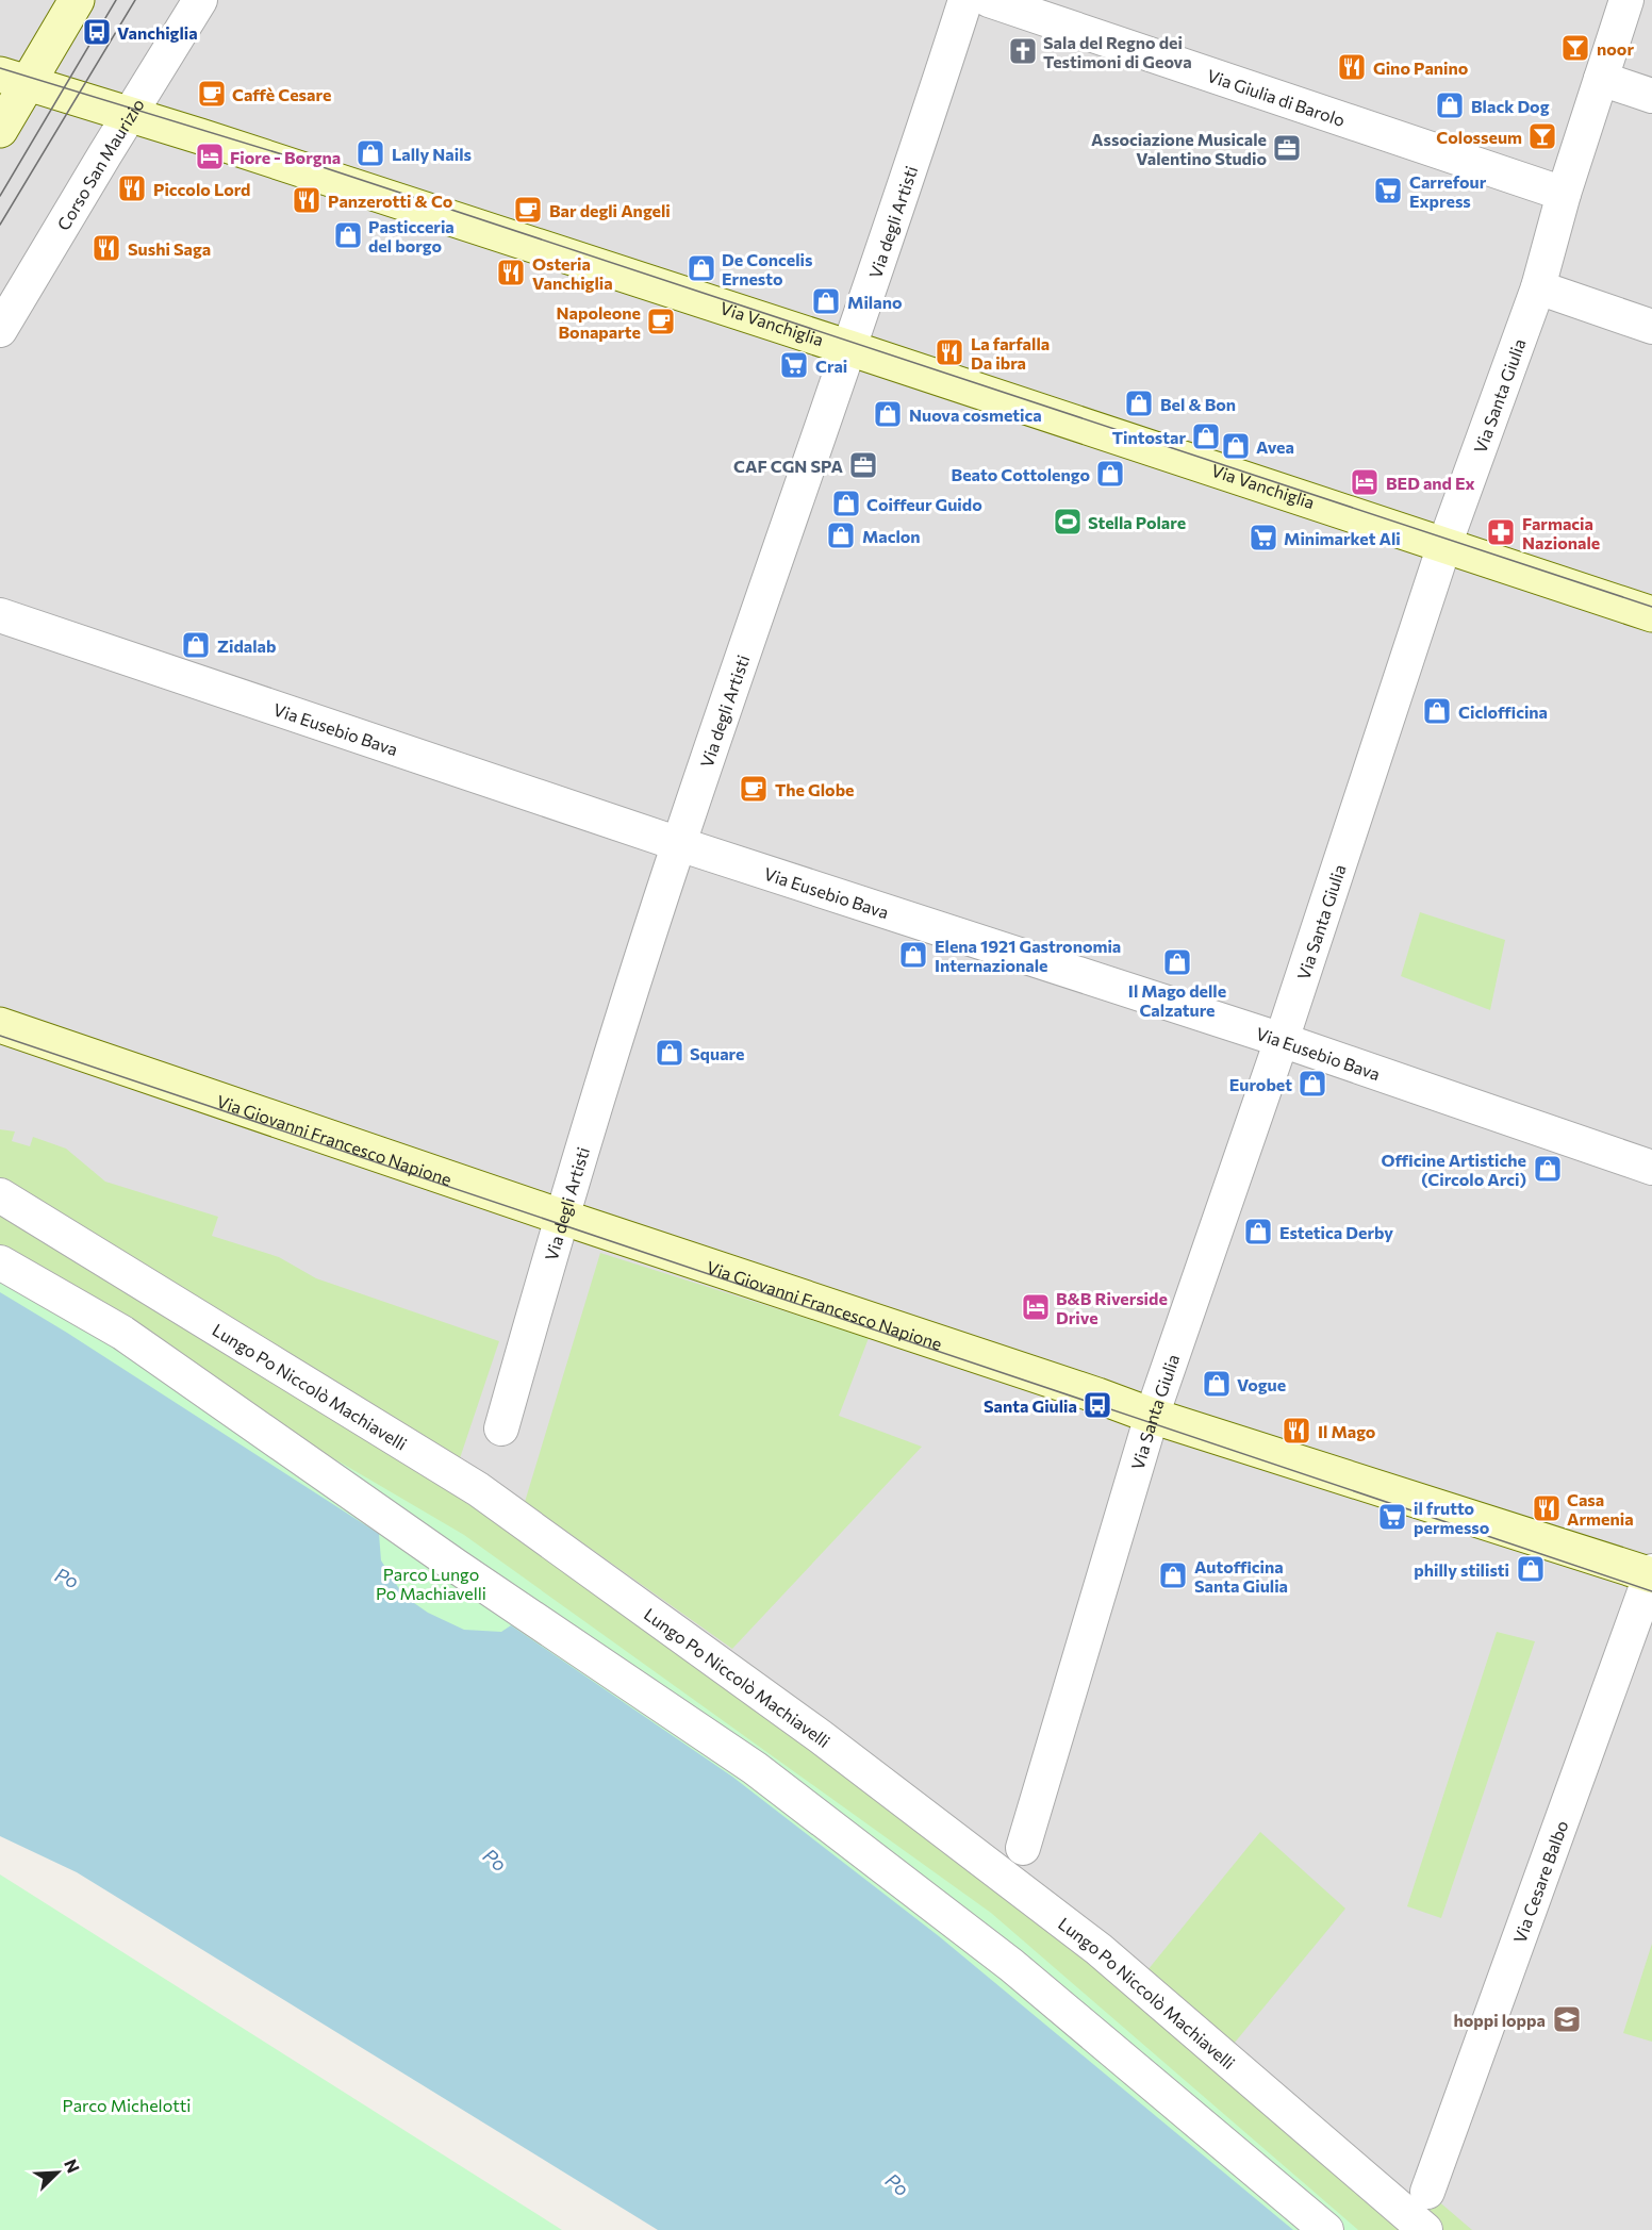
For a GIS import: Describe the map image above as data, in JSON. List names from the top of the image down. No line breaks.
{"streets":{"street":["Via Giulia di Barolo","Corso San Maurizio","Via degli Artisti","Via Vanchiglia","Via Santa Giulia","Via Eusebio Bava","Via Giovanni Francesco Napione","Lungo Po Niccolò Machiavelli","Via Cesare Balbo"]},"crossings":[["Via Giulia di Barolo","Via Santa Giulia"],["Corso San Maurizio","Via Vanchiglia"],["Via degli Artisti","Via Vanchiglia"],["Via degli Artisti","Via Eusebio Bava"],["Via degli Artisti","Via Giovanni Francesco Napione"],["Via Vanchiglia","Via Santa Giulia"],["Via Santa Giulia","Via Eusebio Bava"],["Via Santa Giulia","Via Giovanni Francesco Napione"],["Via Giovanni Francesco Napione","Via Cesare Balbo"]],"water":["Po"],"parks":["Parco Lungo Po Machiavelli","Parco Michelotti"],"places":{"bus stop":["Vanchiglia","Santa Giulia"],"bar":["noor","Colosseum"],"church":["Sala del Regno dei Testimoni di Geova"],"restaurant":["Gino Panino","Piccolo Lord","Panzerotti & Co","Sushi Saga","Osteria Vanchiglia","La farfalla Da ibra","Il Mago","Casa Armenia"],"cafe":["Caffè Cesare","Bar degli Angeli","Napoleone Bonaparte","The Globe"],"shop":["Black Dog","Lally Nails","Pasticceria del borgo","De Concelis Ernesto","Milano","Bel & Bon","Nuova cosmetica","Tintostar","Avea","Beato Cottolengo","Coiffeur Guido","Maclon","Zidalab","Ciclofficina","Elena 1921 Gastronomia Internazionale","Il Mago delle Calzature","Square","Eurobet","Officine Artistiche (Circolo Arci)","Estetica Derby","Vogue","philly stilisti","Autofficina Santa Giulia"],"office":["Associazione Musicale Valentino Studio","CAF CGN SPA"],"hotel":["Fiore - Borgna","BED and Ex","B&B Riverside Drive"],"supermarket":["Carrefour Express","Crai","Minimarket Ali","il frutto permesso"],"sports":["Stella Polare"],"pharmacy":["Farmacia Nazionale"],"school or university":["hoppi loppa"]},"north":"top right"}
